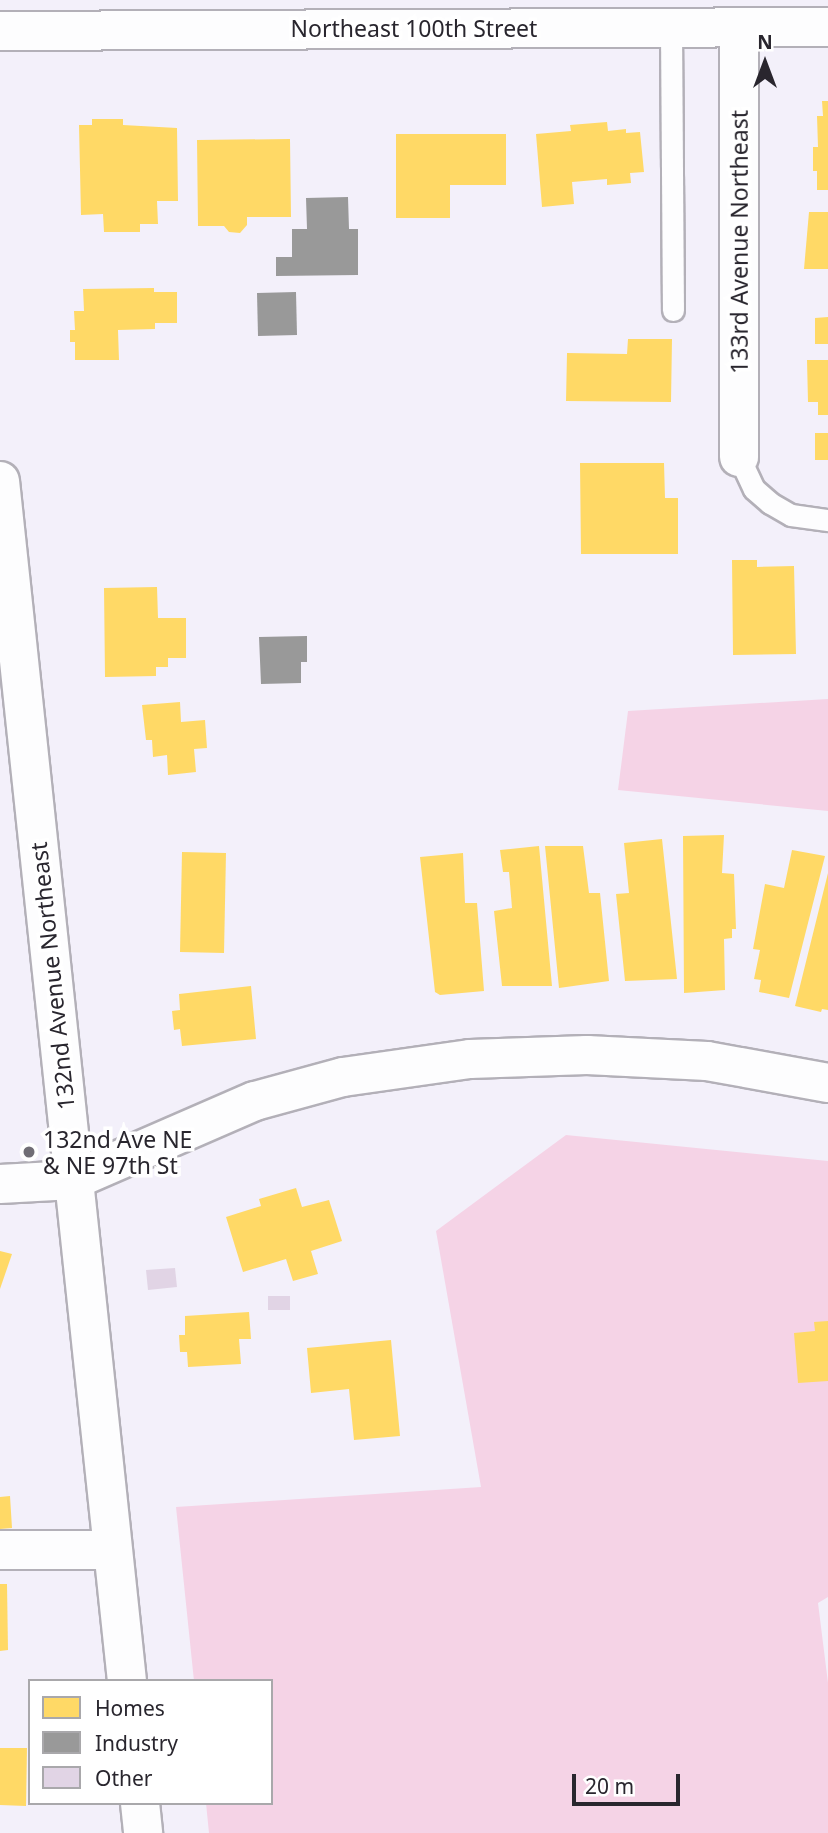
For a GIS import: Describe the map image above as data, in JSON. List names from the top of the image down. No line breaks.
{"streets":{"street":["Northeast 100th Street","133rd Avenue Northeast","132nd Avenue Northeast"]},"crossings":[["Northeast 100th Street","133rd Avenue Northeast"]],"places":["132nd Ave NE & NE 97th St"],"legend":["Homes","Industry","Other"],"scale_bar":"20 m","north":"top"}
